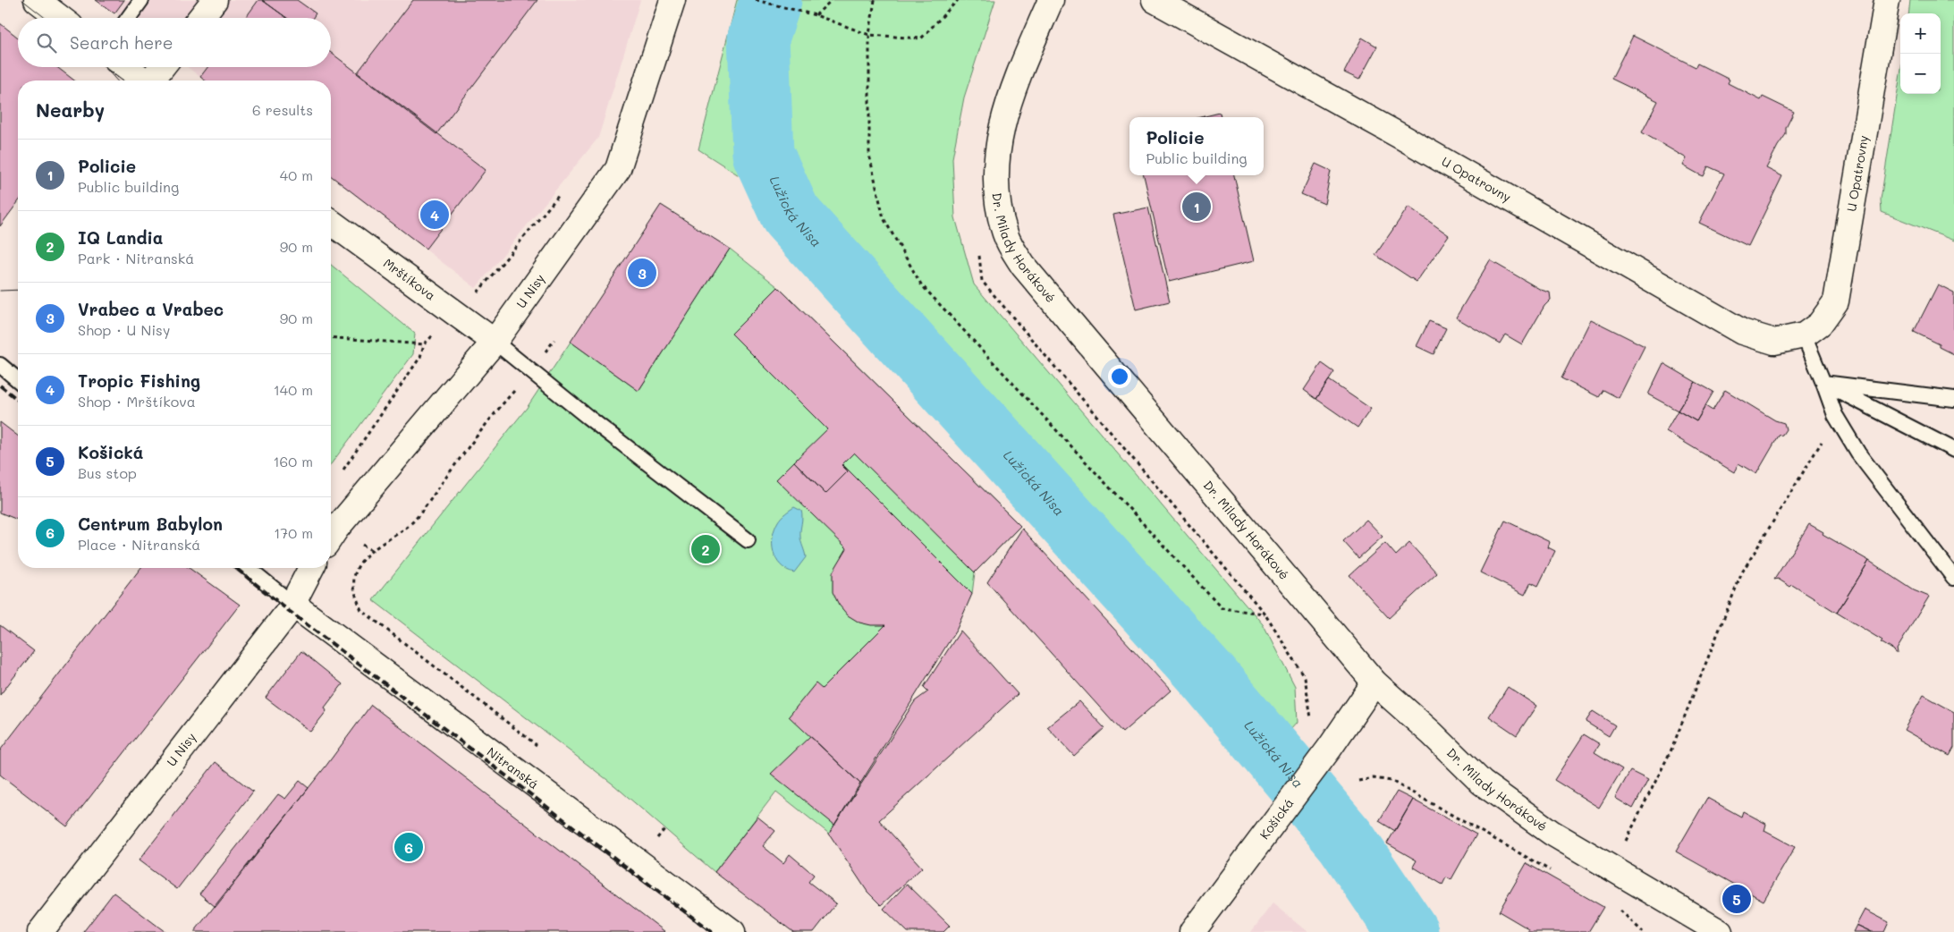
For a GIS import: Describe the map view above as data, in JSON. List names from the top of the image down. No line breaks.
{"streets":{"street":["U Opatrovny","Dr. Milady Horákové","Mrštíkova","U Nisy","Nitranská","Košická"]},"crossings":[["Dr. Milady Horákové","Košická"],["Mrštíkova","U Nisy"],["U Nisy","Nitranská"]],"water":["Lužická Nisa"],"page":{"map_buttons":["+","−"],"search":"Search here","heading":["Nearby","6 results"],"popup":["Policie","Public building"],"list":[{"mark":"1","name":"Policie","note":"Public building","value":"40 m"},{"mark":"2","name":"IQ Landia","note":"Park · Nitranská","value":"90 m"},{"mark":"3","name":"Vrabec a Vrabec","note":"Shop · U Nisy","value":"90 m"},{"mark":"4","name":"Tropic Fishing","note":"Shop · Mrštíkova","value":"140 m"},{"mark":"5","name":"Košická","note":"Bus stop","value":"160 m"},{"mark":"6","name":"Centrum Babylon","note":"Place · Nitranská","value":"170 m"}],"pins":["1","4","3","2","6","5"]}}
